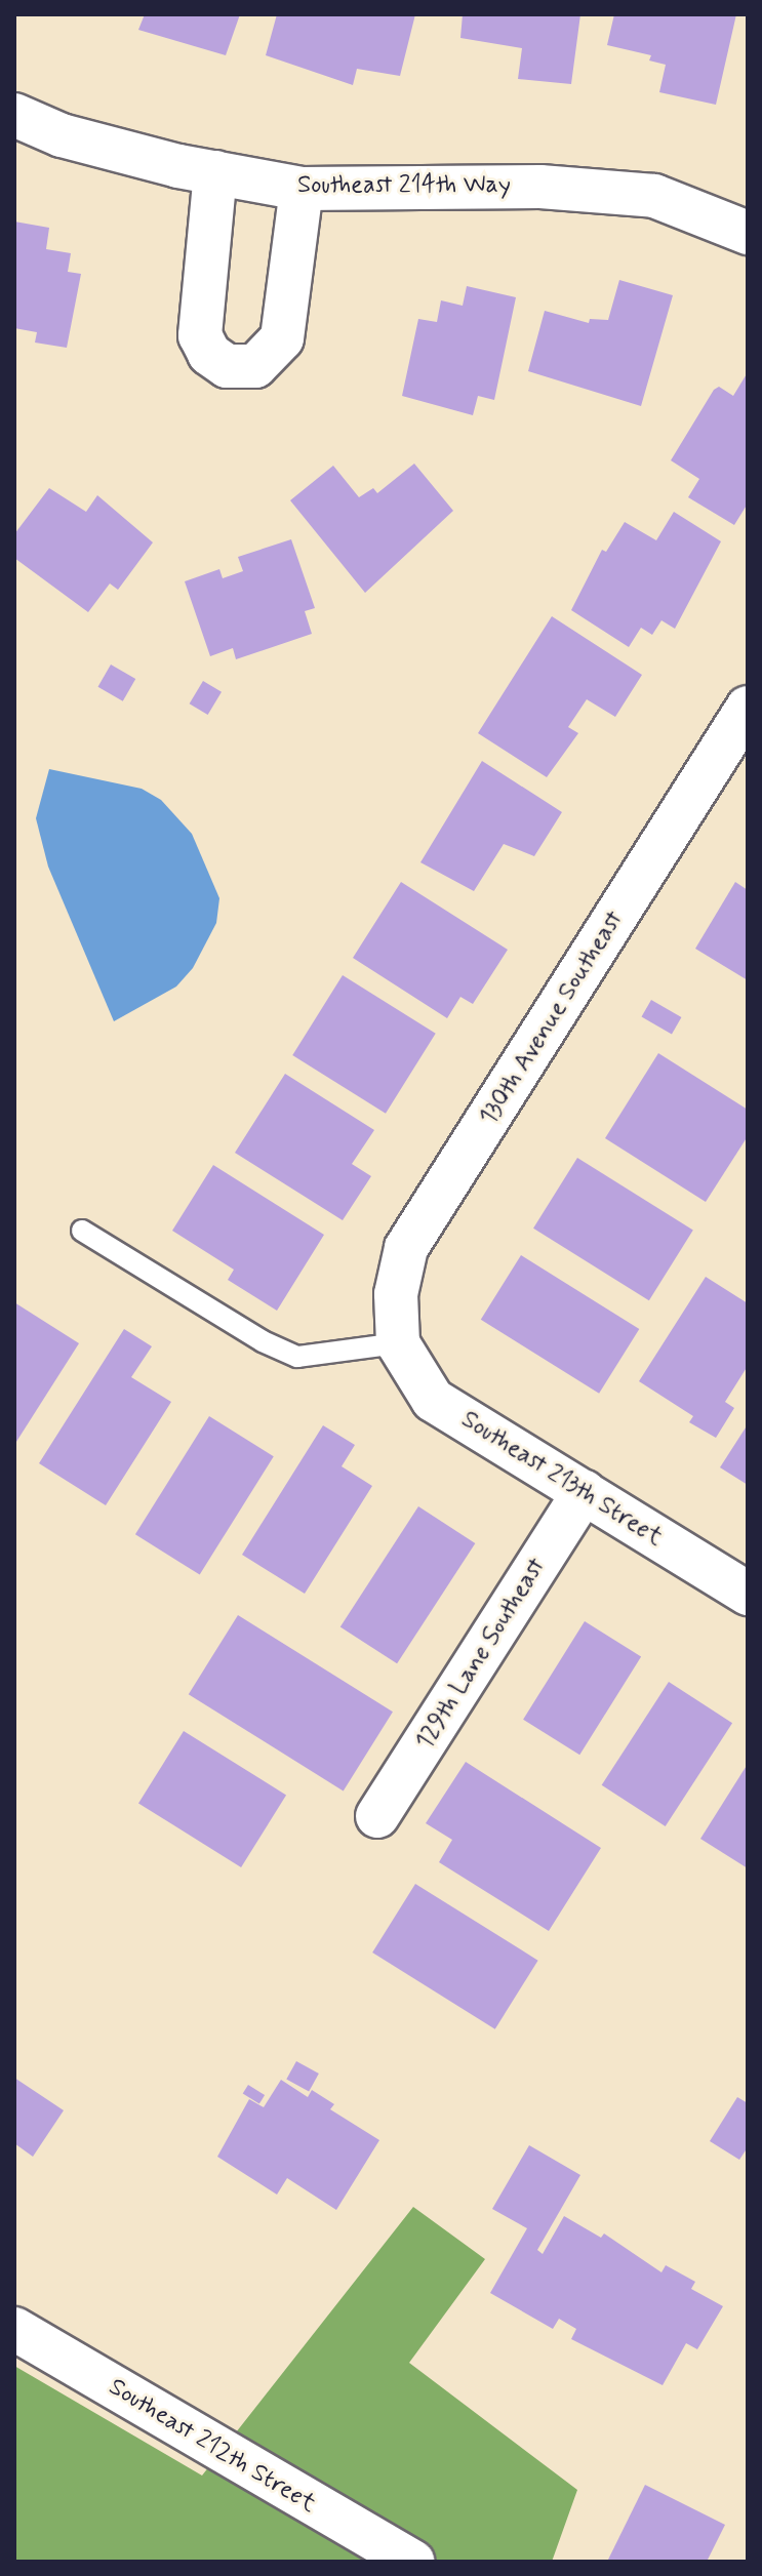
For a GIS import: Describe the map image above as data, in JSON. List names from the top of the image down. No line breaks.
{"streets":{"street":["Southeast 214th Way","130th Avenue Southeast","Southeast 213th Street","129th Lane Southeast","Southeast 212th Street"]},"crossings":[["130th Avenue Southeast","Southeast 213th Street"],["Southeast 213th Street","129th Lane Southeast"]]}
